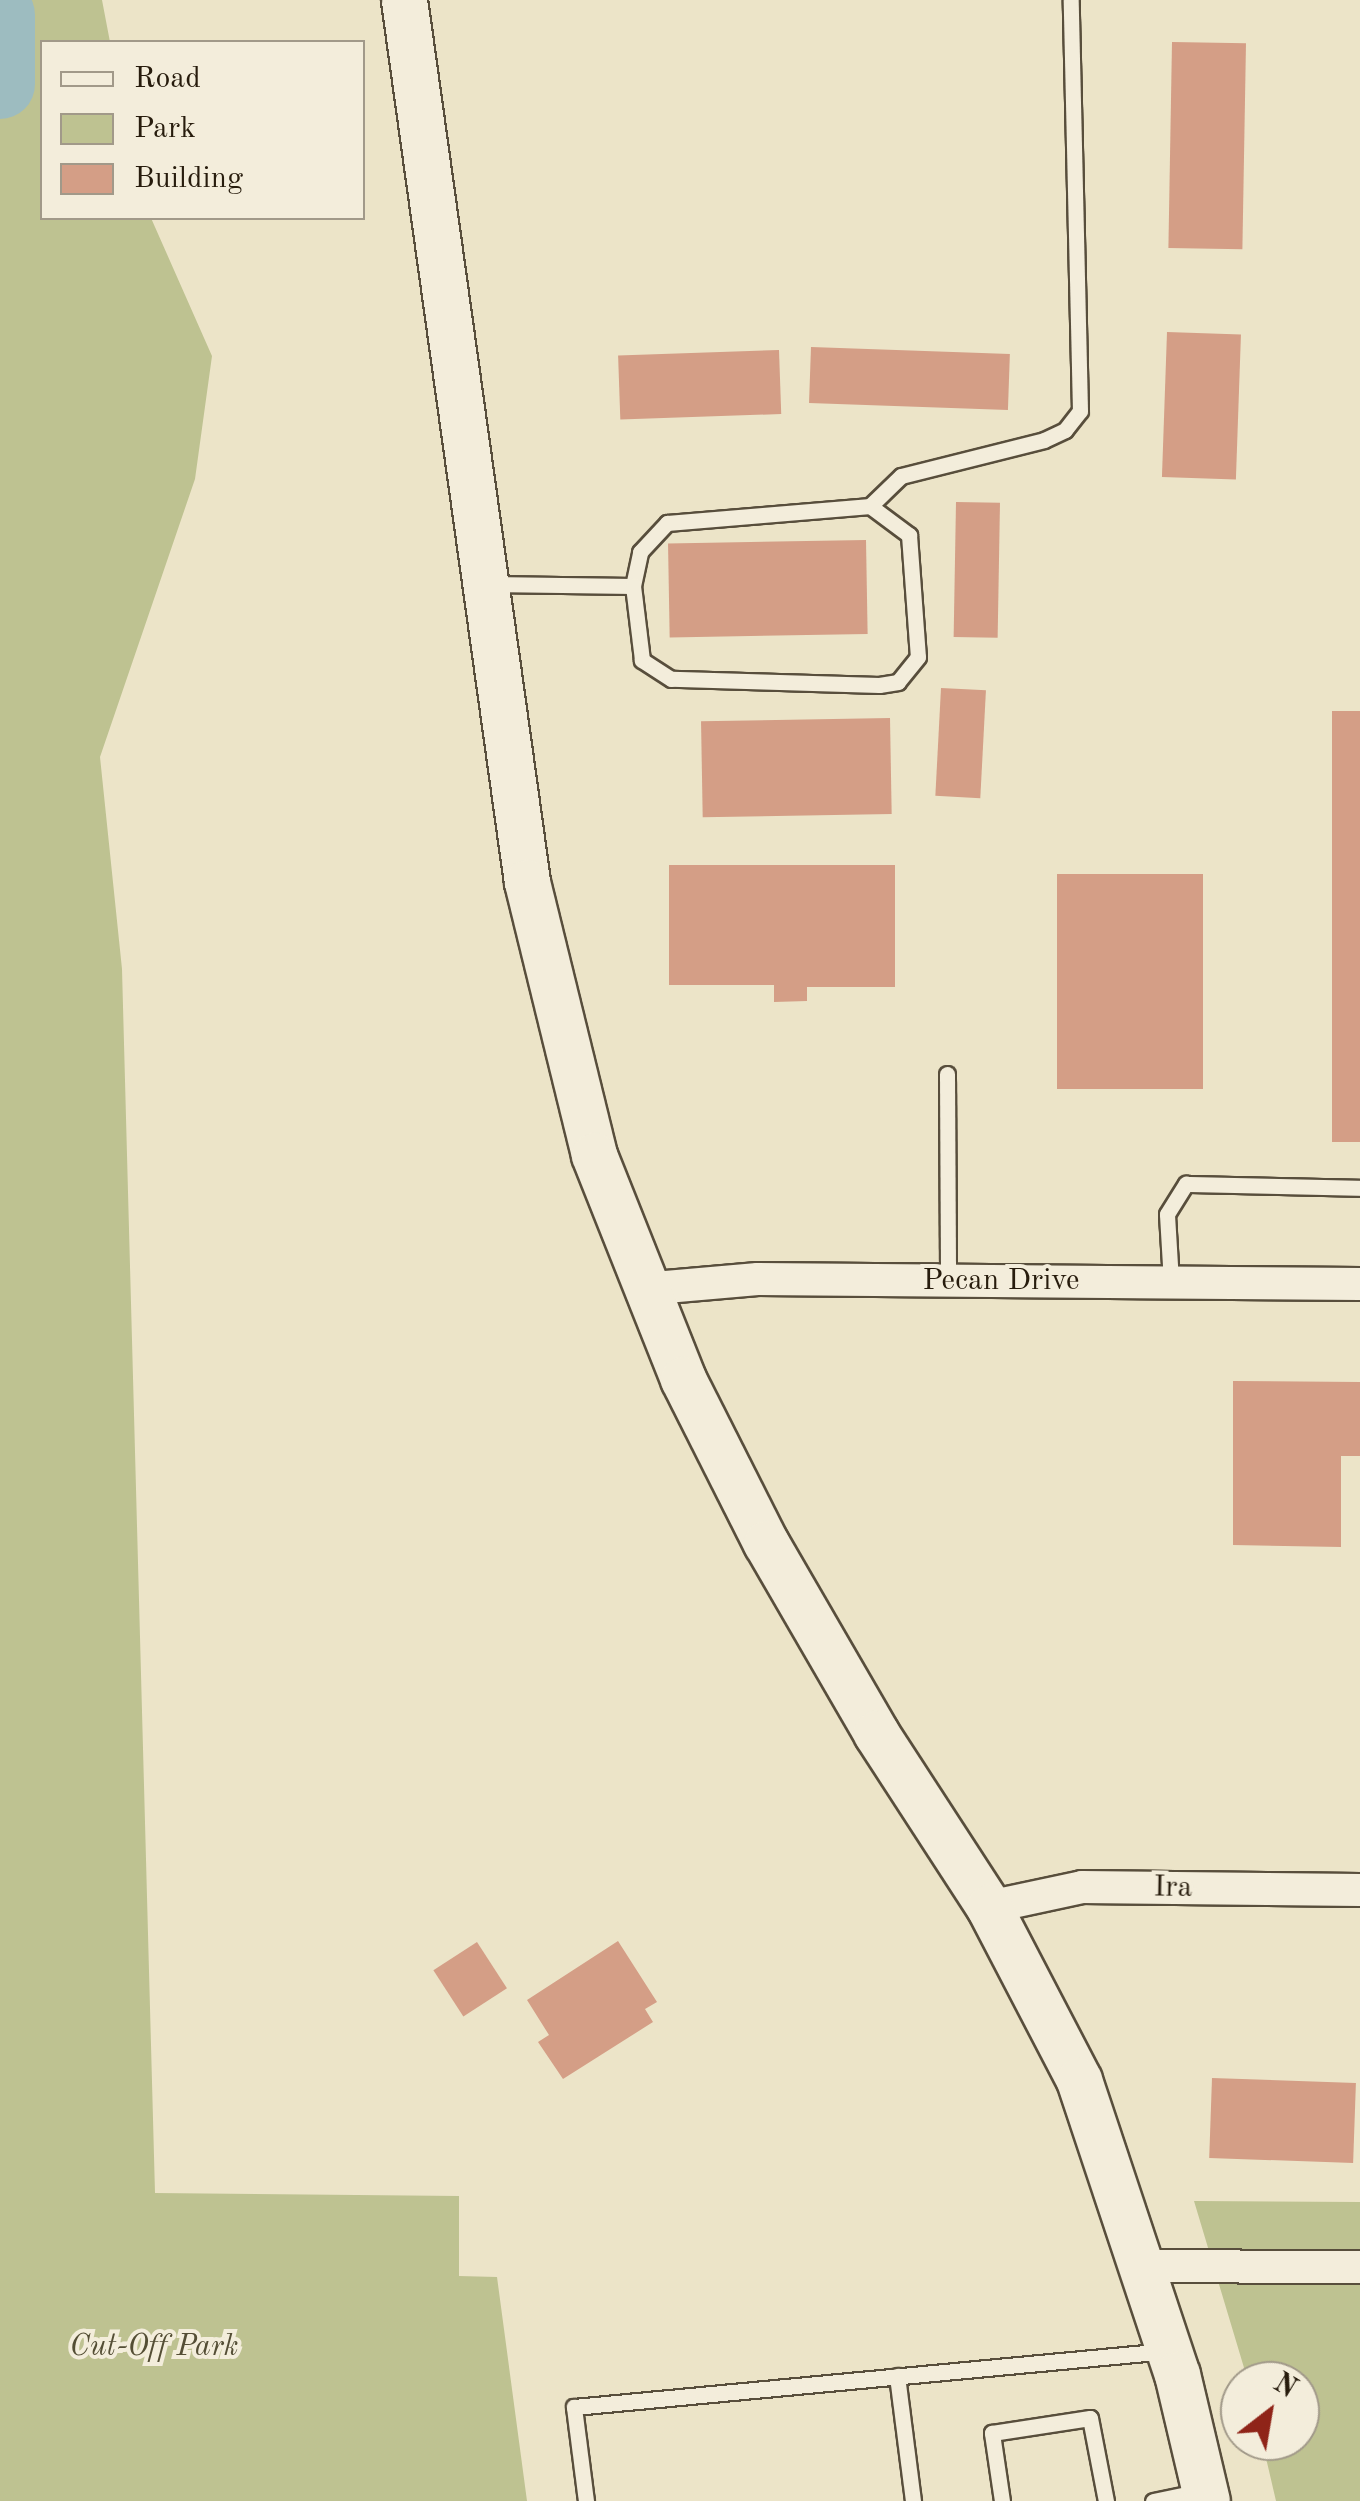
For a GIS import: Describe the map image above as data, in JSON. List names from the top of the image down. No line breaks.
{"streets":{"street":["Pecan Drive","Ira"]},"parks":["Cut-Off Park"],"legend":["Road","Park","Building"],"north":"top right"}
